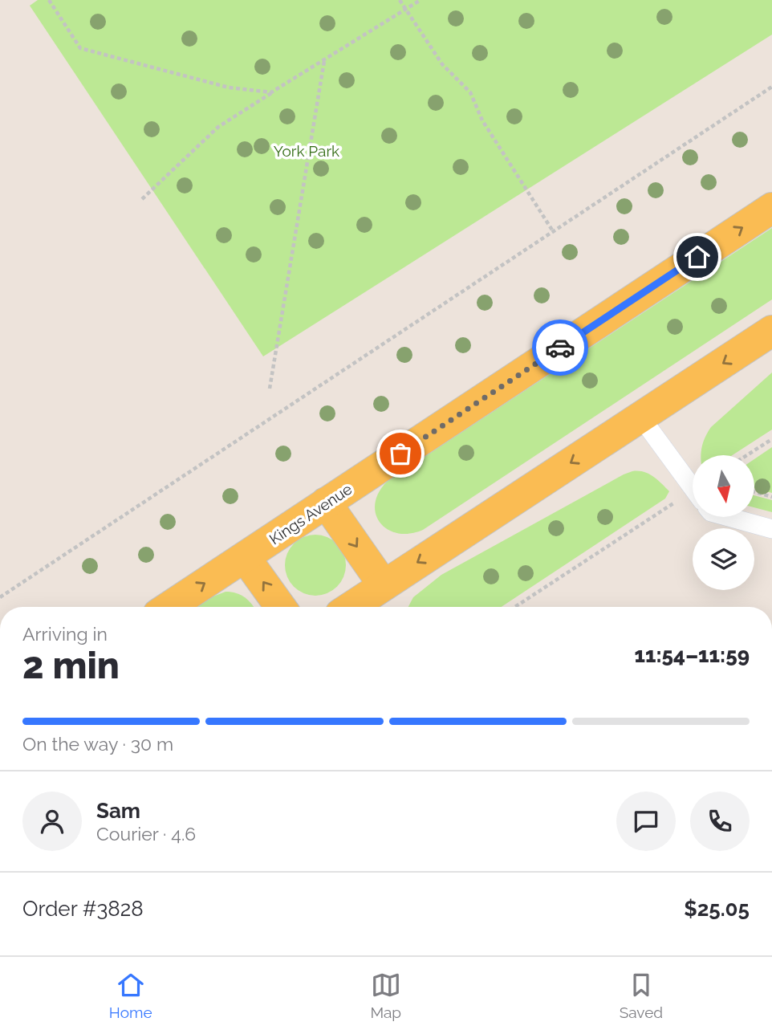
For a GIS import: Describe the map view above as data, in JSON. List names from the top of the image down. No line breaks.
{"streets":{"main road":["Kings Avenue"]},"parks":["York Park"],"north":"bottom","page":{"heading":["2 min","Arriving in","11:54–11:59"],"panel":["Sam","Courier · 4.6","Order #3828","$25.05"],"bar":"On the way · 30 m","tabs":["Home","Map","Saved"]}}
